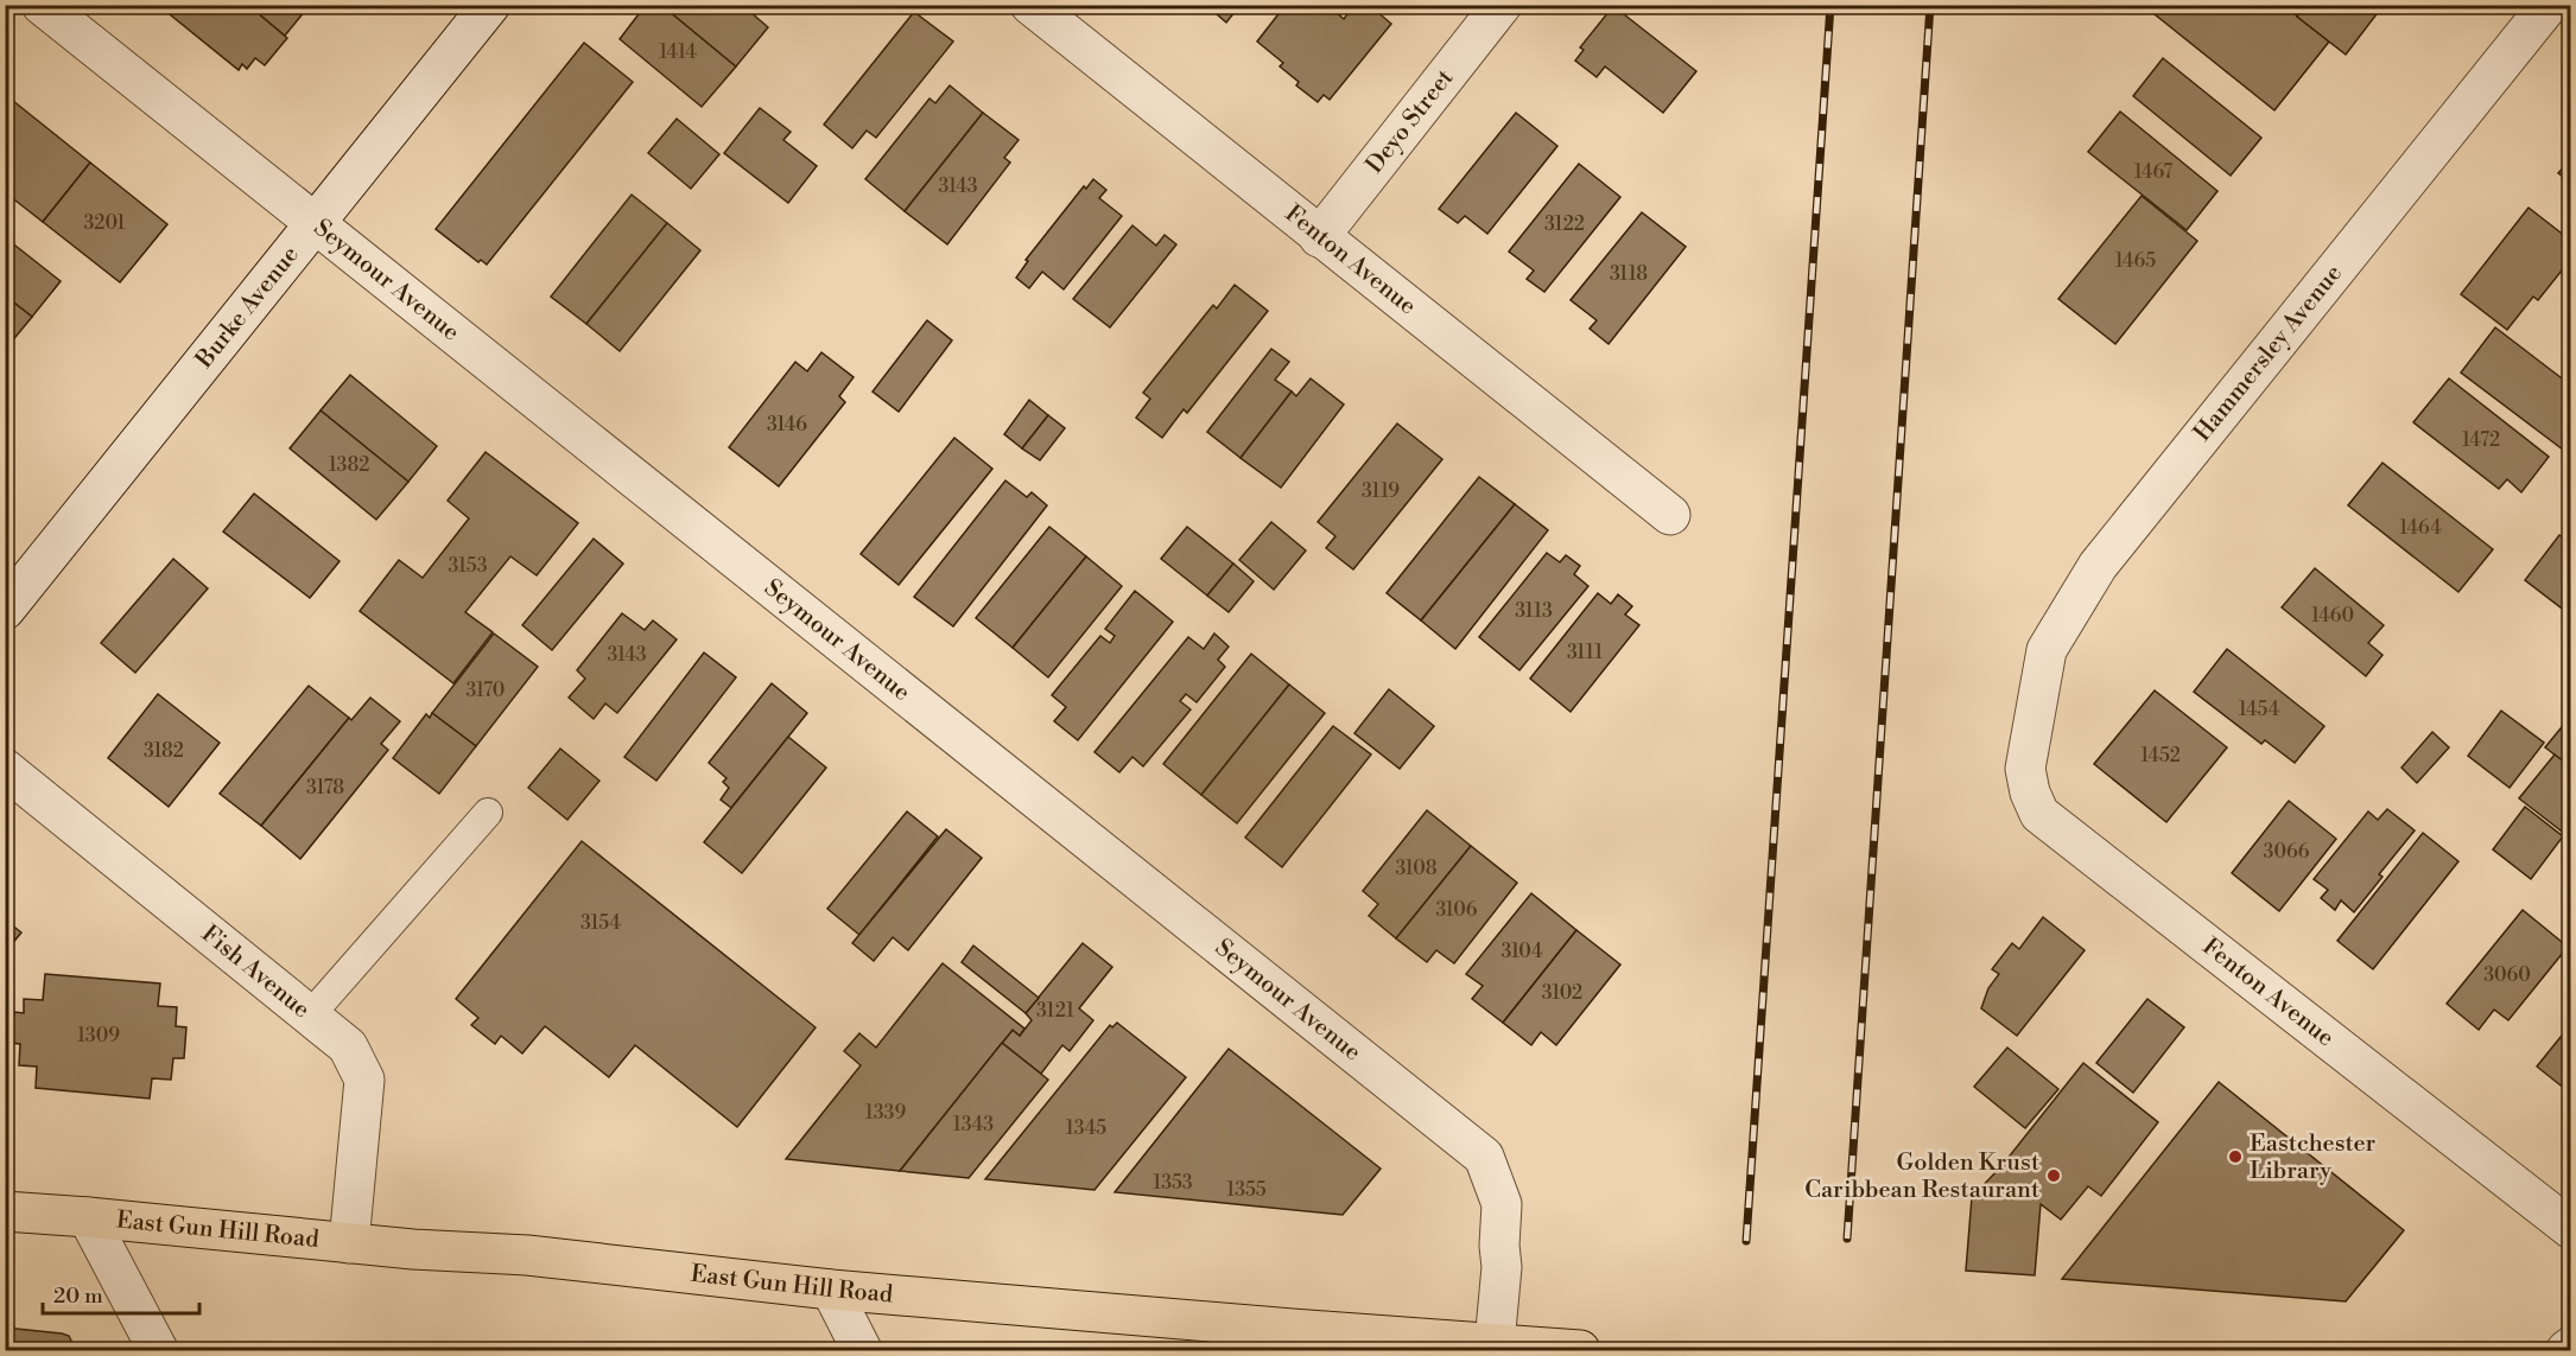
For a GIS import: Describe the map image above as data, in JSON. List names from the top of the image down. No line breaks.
{"streets":{"main road":["East Gun Hill Road"],"street":["Deyo Street","Fenton Avenue","Seymour Avenue","Burke Avenue","Hammersley Avenue","Fish Avenue"]},"crossings":[["Deyo Street","Fenton Avenue"],["Fenton Avenue","Hammersley Avenue"],["Seymour Avenue","Burke Avenue"],["Seymour Avenue","East Gun Hill Road"],["Fish Avenue","East Gun Hill Road"]],"places":["Eastchester Library","Golden Krust Caribbean Restaurant"],"house_numbers":["1414","1467","3143","3201","3122","1465","3118","3146","1472","1382","3119","1464","3153","3113","1460","3111","3143","3170","1454","3182","1452","3178","3066","3108","3106","3154","3104","3060","3102","3121","1309","1339","1343","1345","1353","1355"],"scale_bar":"20 m"}
